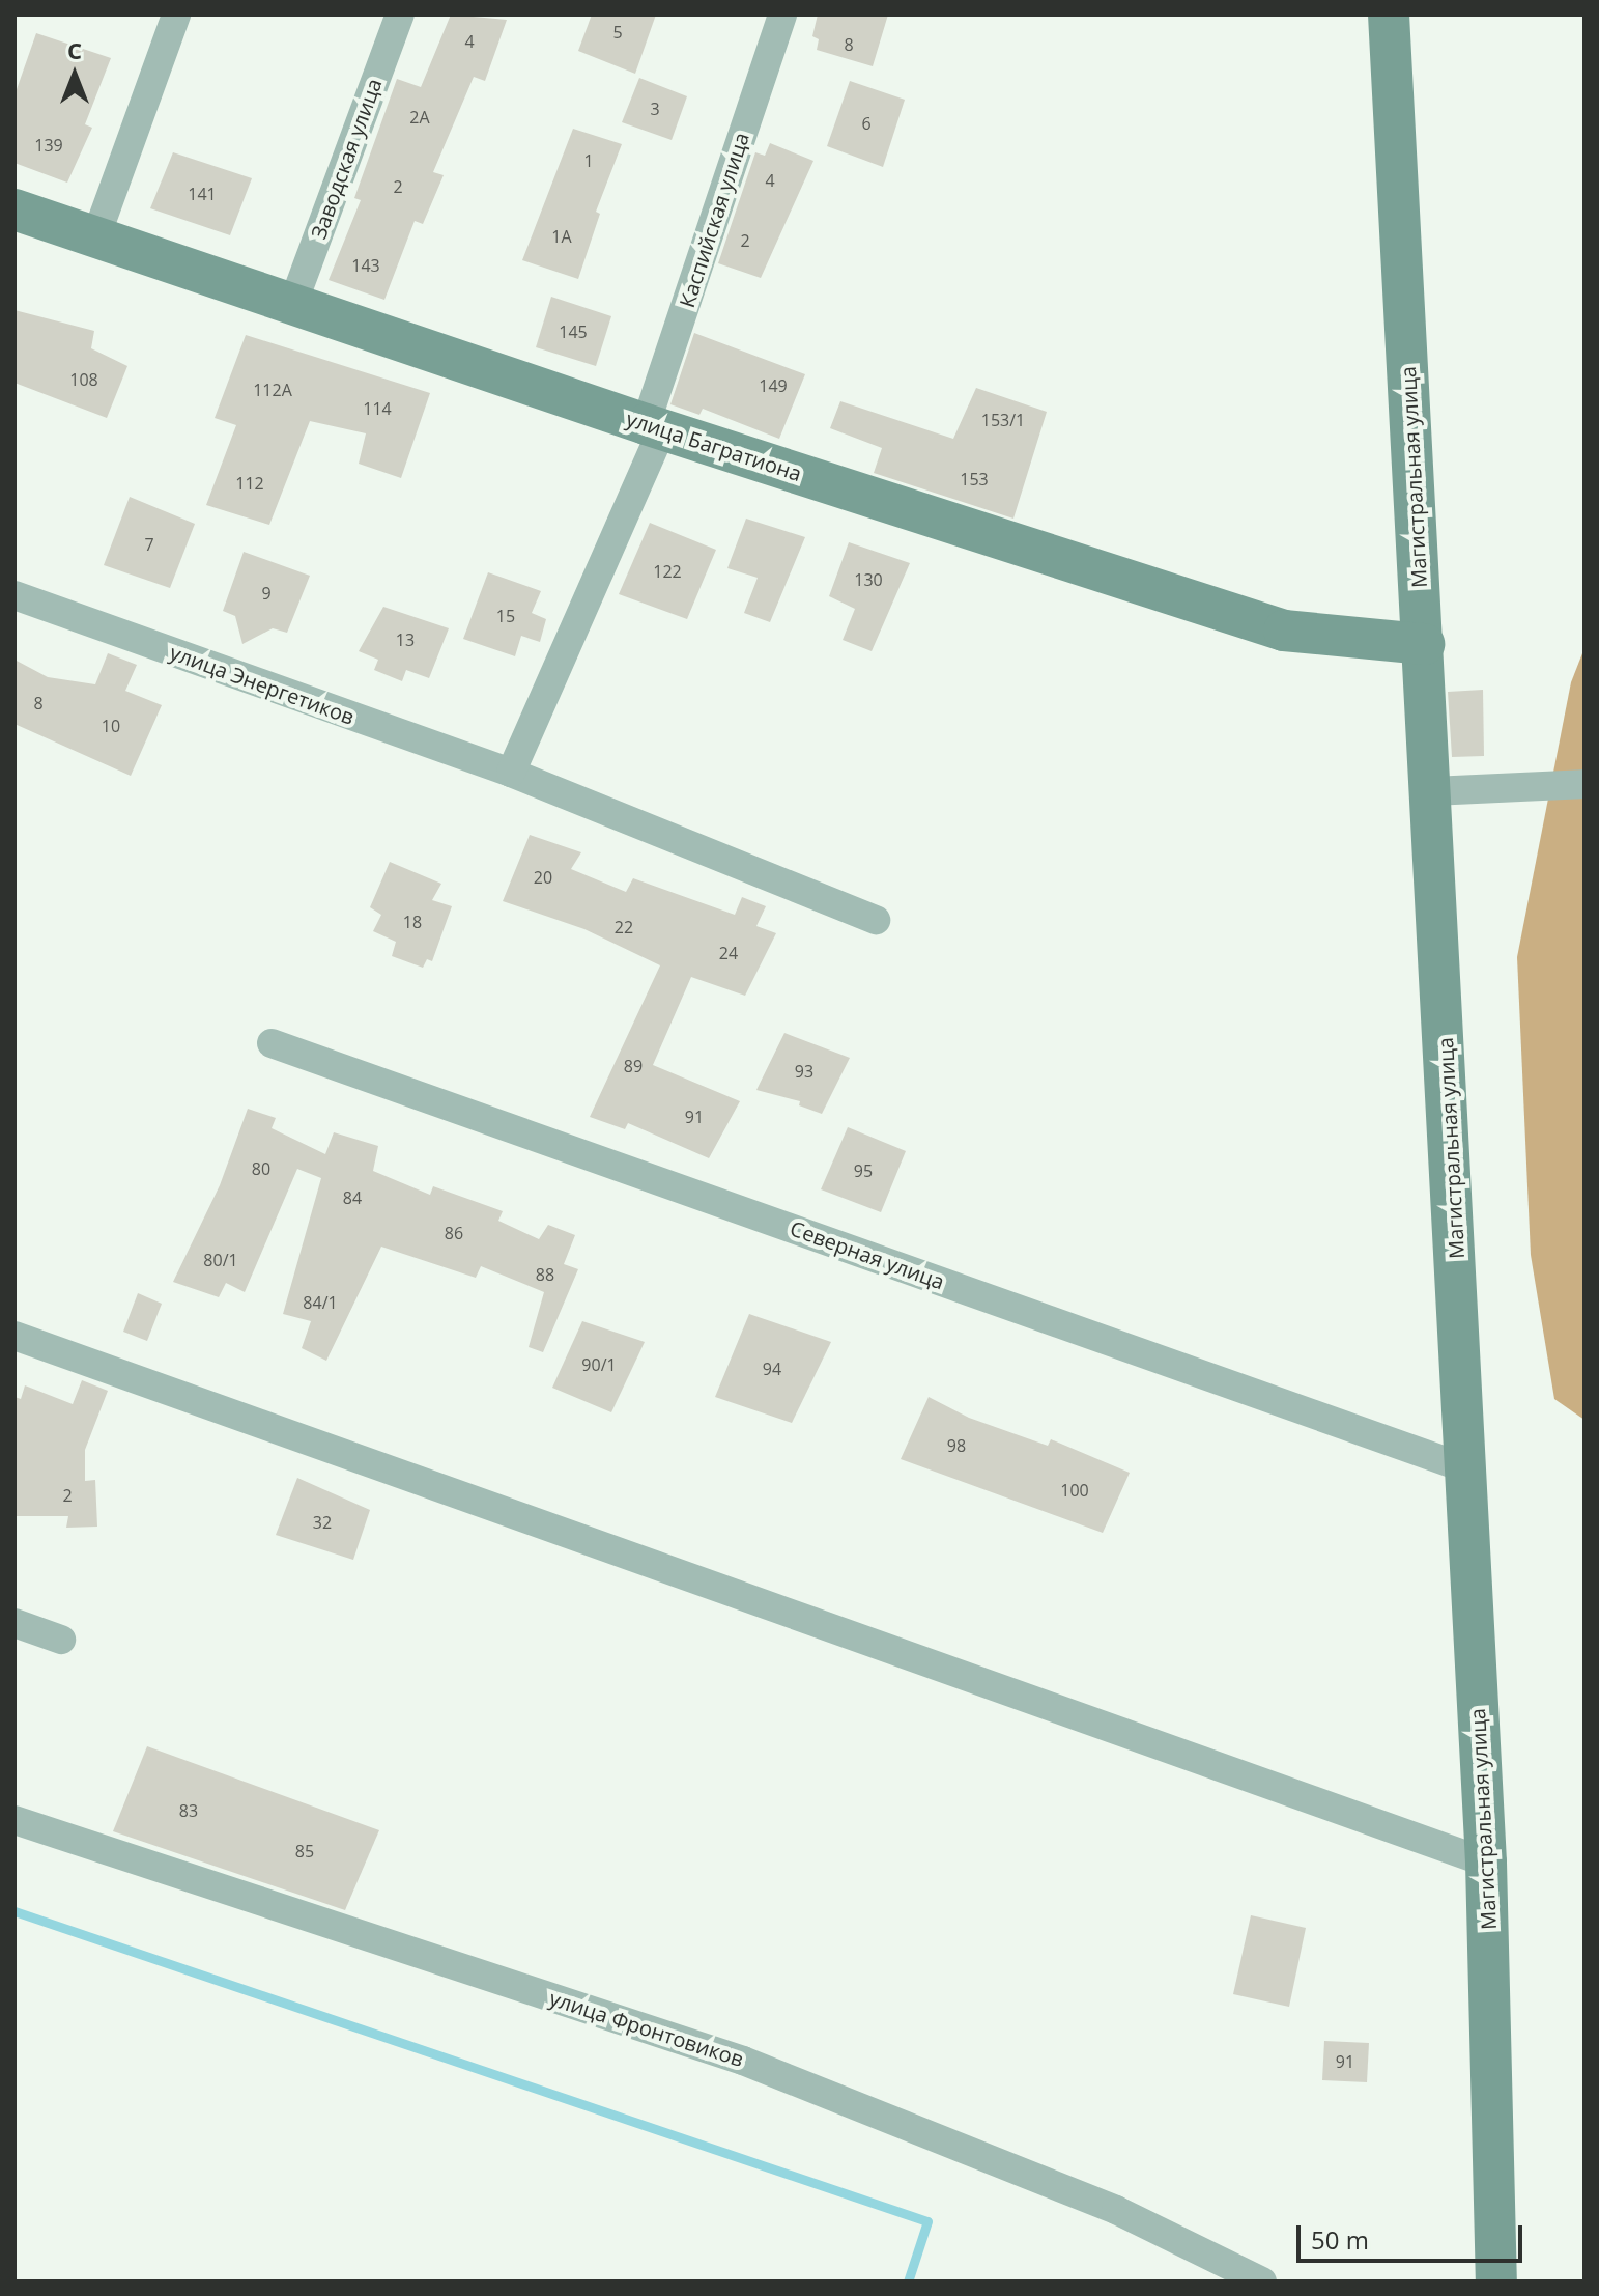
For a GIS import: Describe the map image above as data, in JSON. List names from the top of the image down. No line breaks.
{"streets":{"main road":["улица Багратиона","Магистральная улица"],"street":["Заводская улица","Каспийская улица","улица Энергетиков","Северная улица","улица Фронтовиков"]},"crossings":[["Заводская улица","улица Багратиона"],["Каспийская улица","улица Багратиона"],["улица Багратиона","Магистральная улица"],["Магистральная улица","Северная улица"]],"house_numbers":["5","4","8","3","2А","6","139","1","4","2","141","1А","2","143","145","108","149","112А","114","153/1","153","112","7","122","130","9","15","13","8","10","20","18","22","24","89","93","91","80","95","84","86","80/1","88","84/1","90/1","94","98","100","2","32","83","85","91"],"scale_bar":"50 m","north":"top"}
